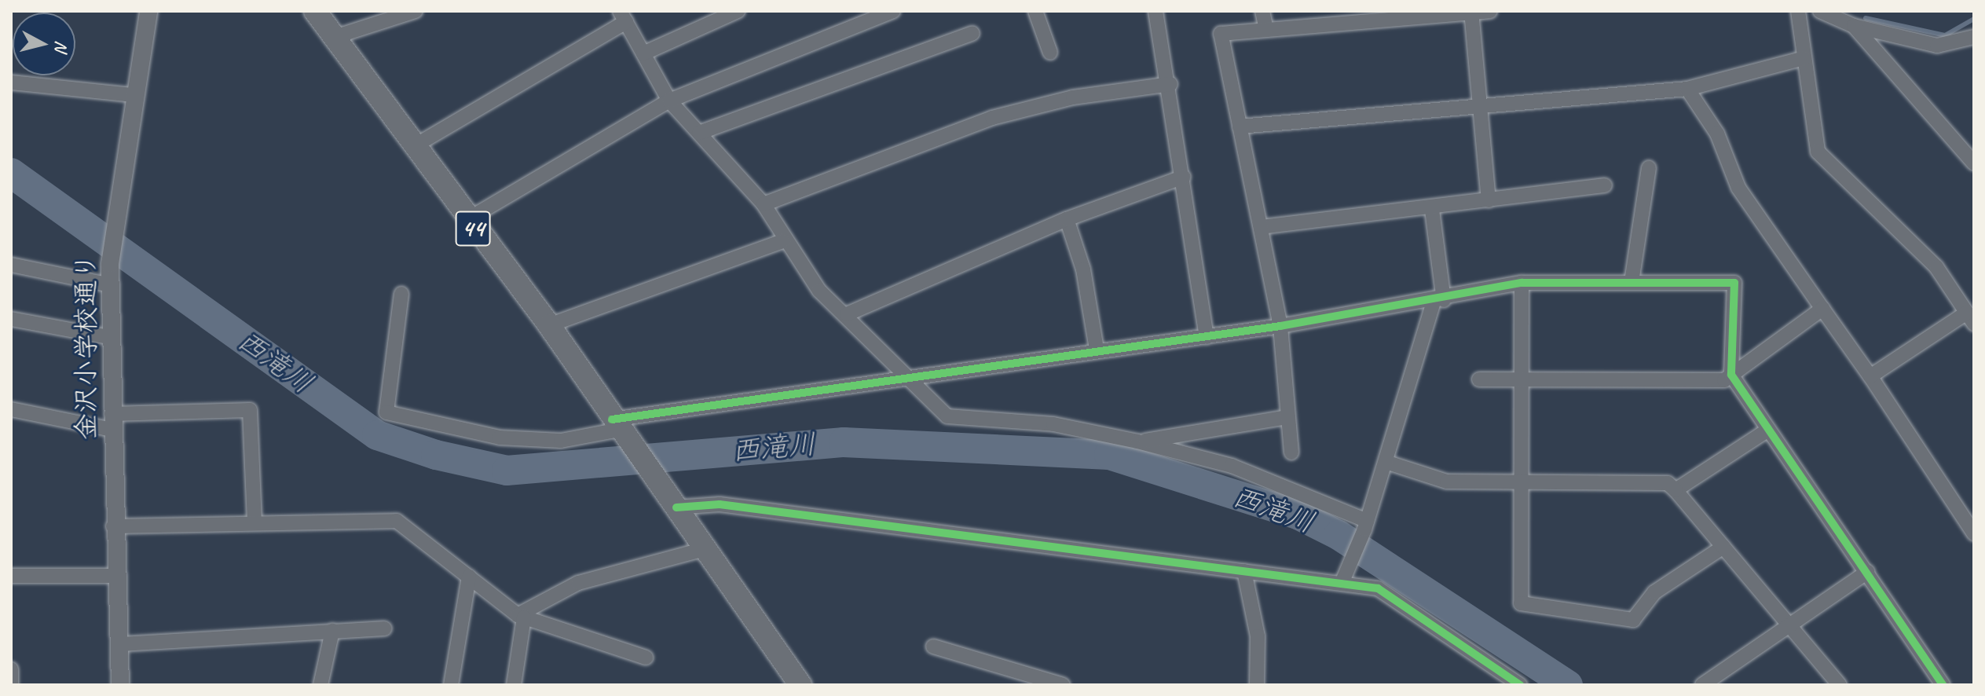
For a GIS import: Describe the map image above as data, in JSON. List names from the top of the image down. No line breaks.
{"streets":{"main road":["44"],"street":["金沢小学校通り"]},"water":["西滝川"],"north":"right"}
